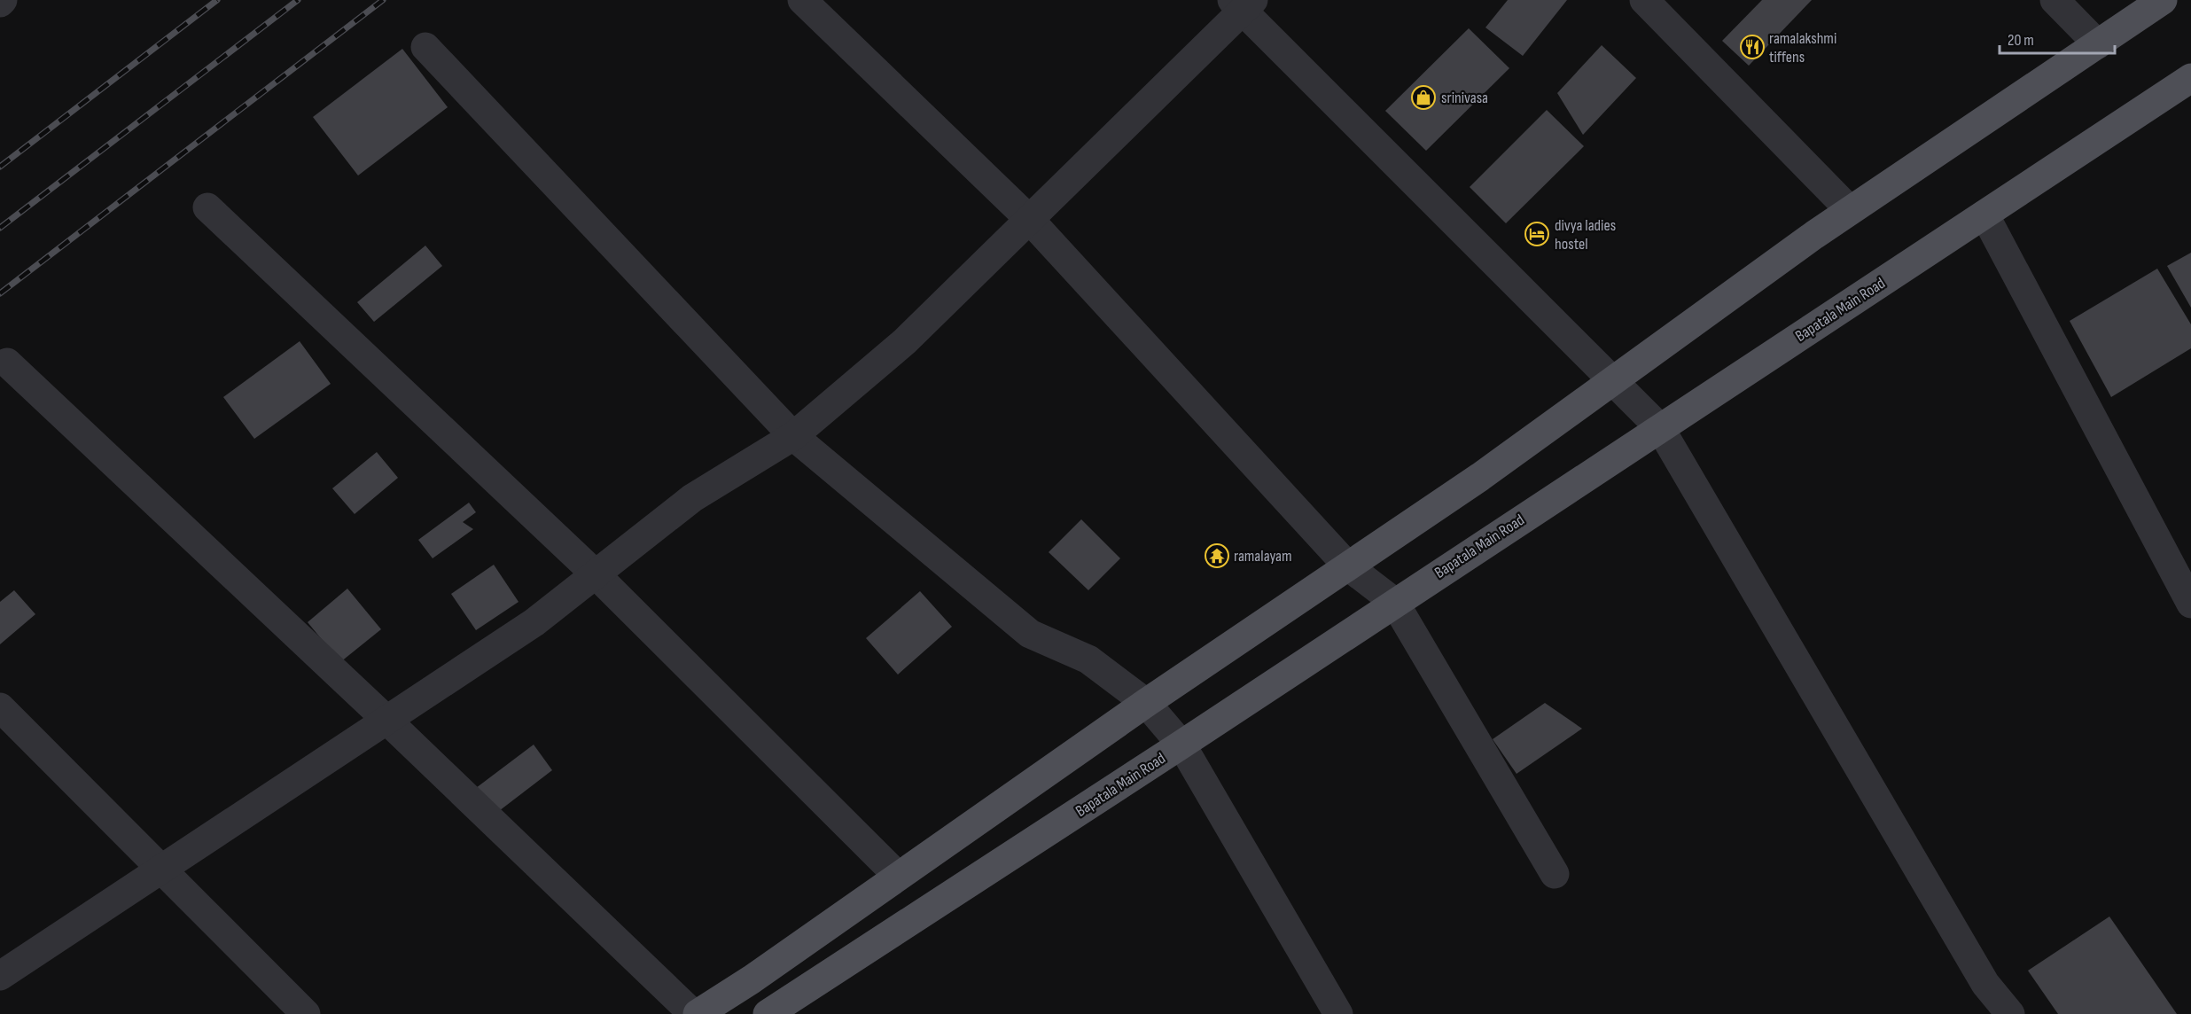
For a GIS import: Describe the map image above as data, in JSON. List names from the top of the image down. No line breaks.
{"streets":{"main road":["Bapatala Main Road"]},"places":{"restaurant":["ramalakshmi tiffens"],"shop":["srinivasa"],"hotel":["divya ladies hostel"],"temple":["ramalayam"]},"scale_bar":"20 m"}
